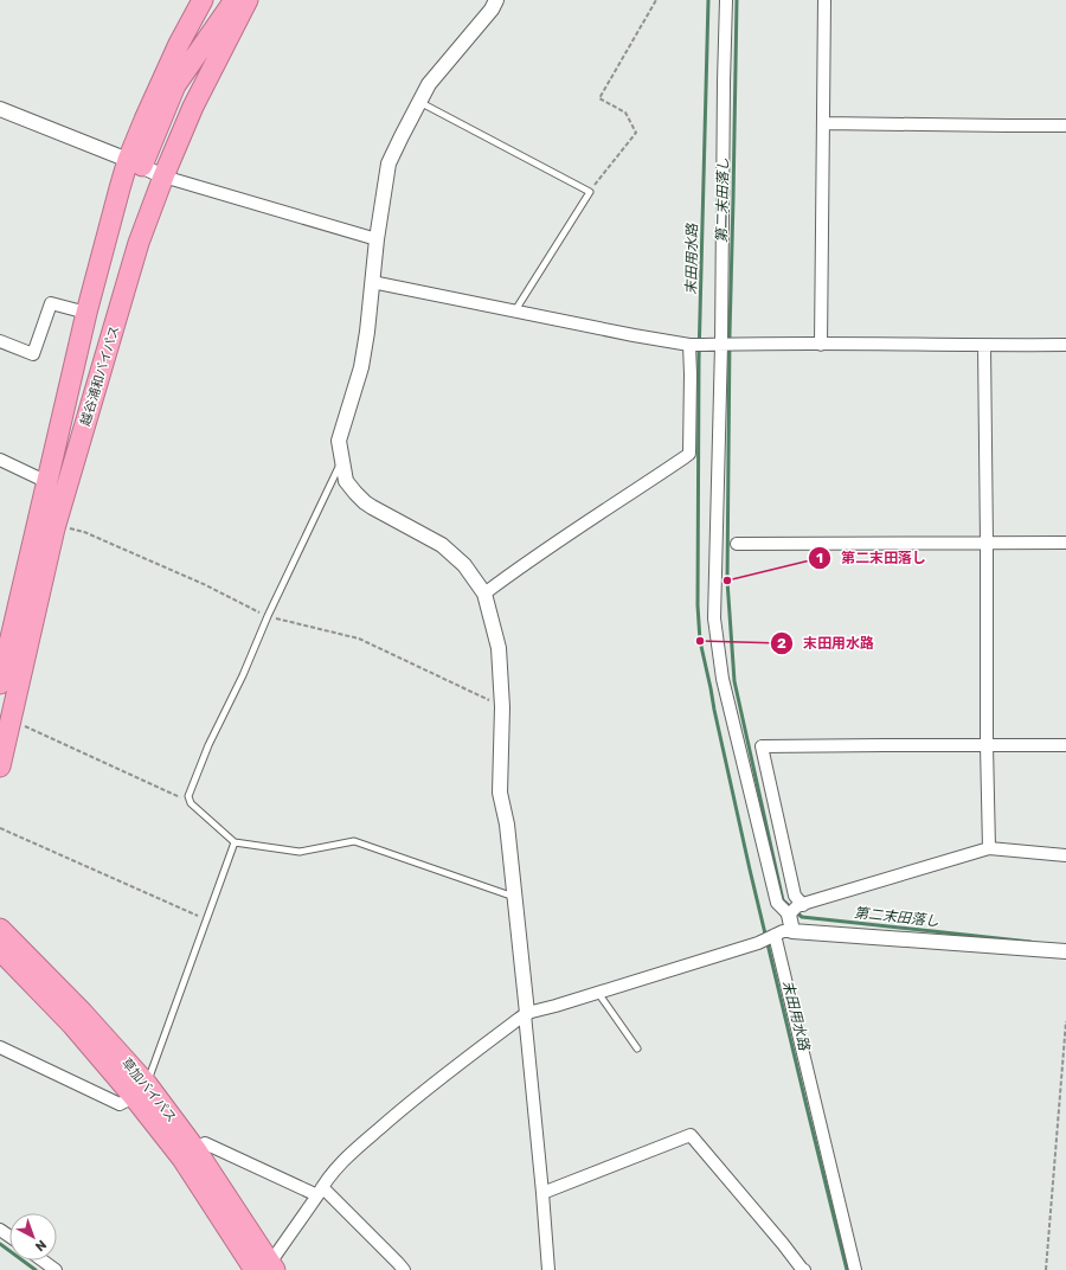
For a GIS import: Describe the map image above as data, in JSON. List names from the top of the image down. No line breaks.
{"streets":{"highway":["越谷浦和バイパス","草加バイパス"]},"water":["第二末田落し","末田用水路"],"places":["第二末田落し","末田用水路"],"north":"bottom right"}
